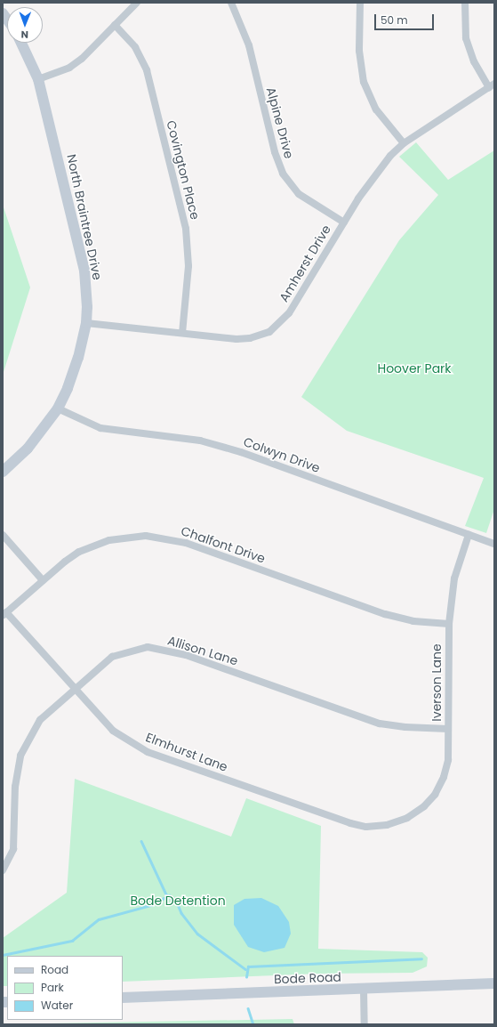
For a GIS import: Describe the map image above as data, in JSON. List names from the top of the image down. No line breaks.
{"streets":{"street":["Alpine Drive","Covington Place","North Braintree Drive","Amherst Drive","Colwyn Drive","Chalfont Drive","Allison Lane","Iverson Lane","Elmhurst Lane","Bode Road"]},"crossings":[["Alpine Drive","Amherst Drive"],["Covington Place","Amherst Drive"],["North Braintree Drive","Amherst Drive"],["North Braintree Drive","Colwyn Drive"],["Colwyn Drive","Iverson Lane"],["Chalfont Drive","Iverson Lane"],["Chalfont Drive","Elmhurst Lane"],["Allison Lane","Iverson Lane"],["Allison Lane","Elmhurst Lane"],["Iverson Lane","Elmhurst Lane"]],"parks":["Hoover Park","Bode Detention"],"legend":["Road","Park","Water"],"scale_bar":"50 m","north":"bottom"}
